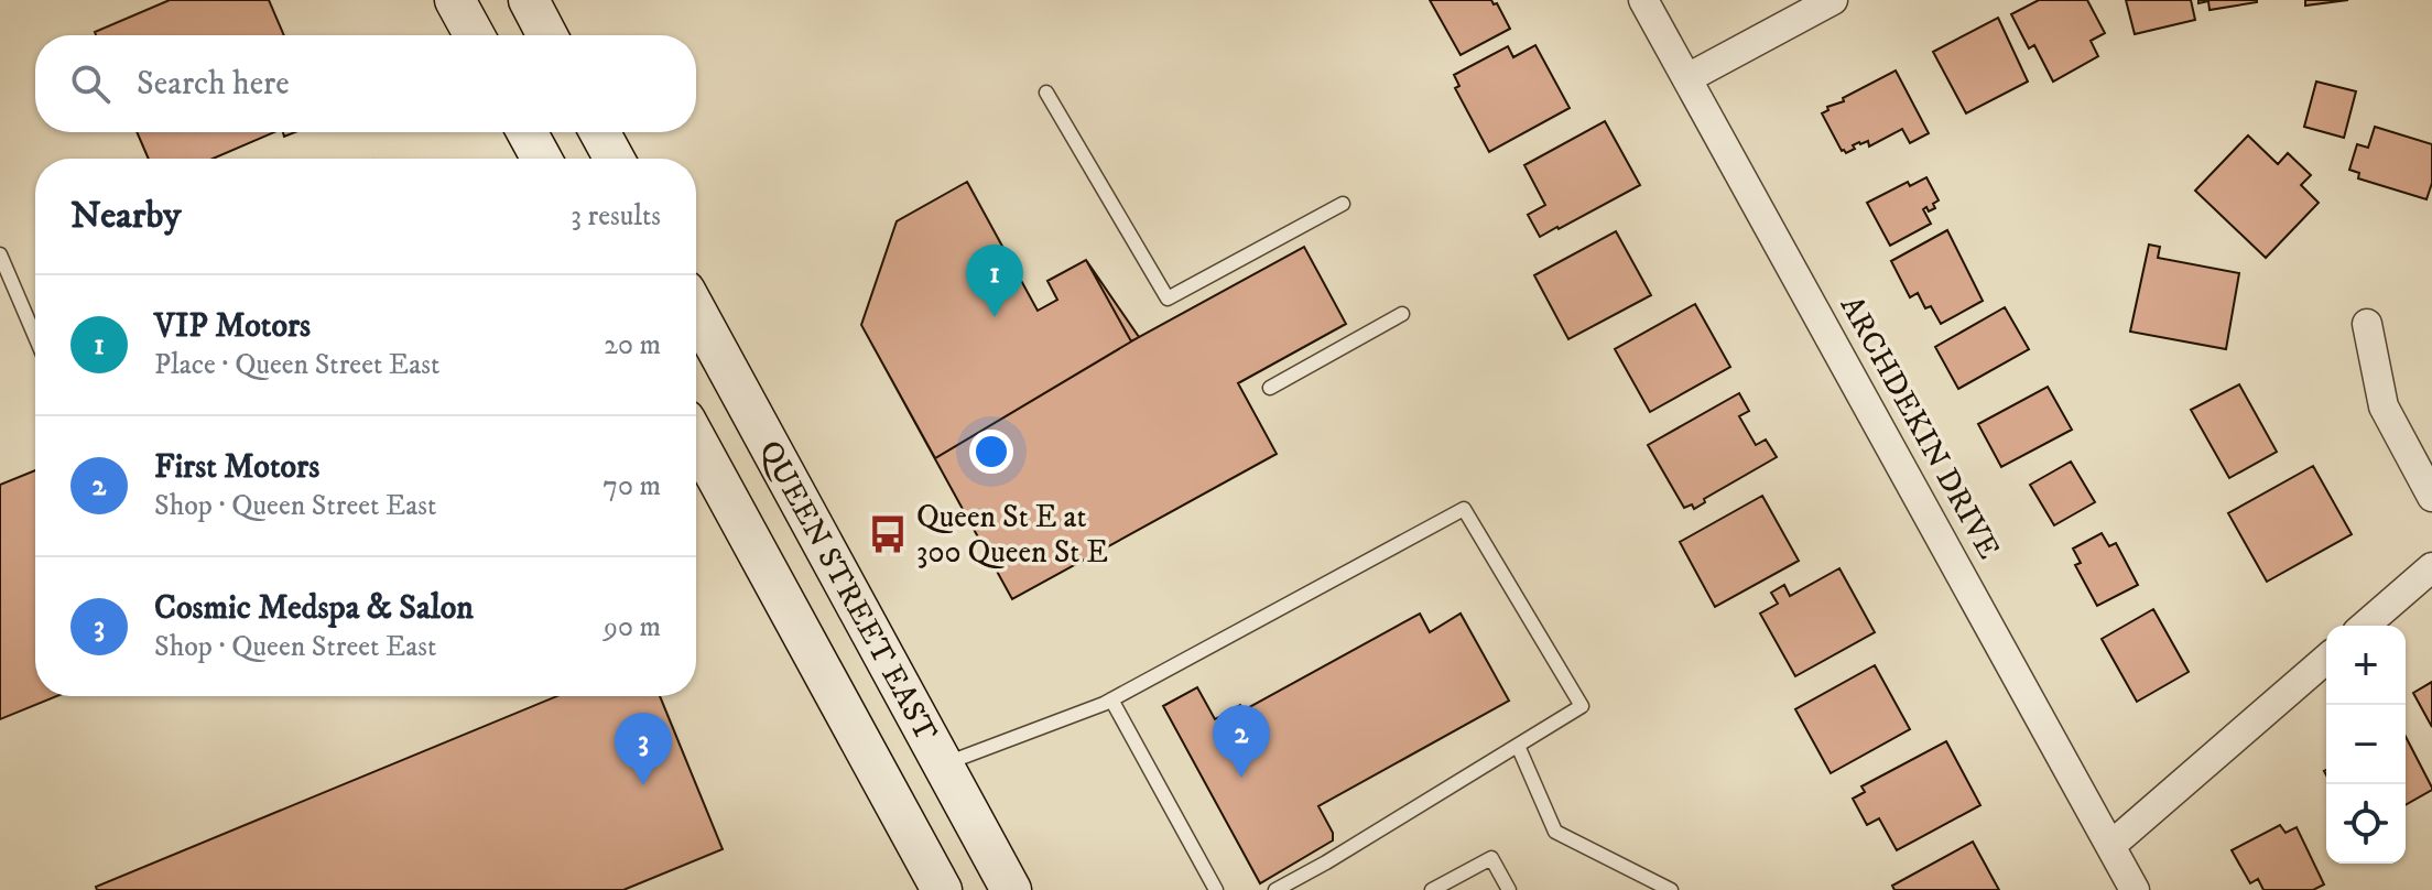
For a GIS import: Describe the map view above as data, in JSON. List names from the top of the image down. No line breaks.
{"streets":{"main road":["QUEEN STREET EAST"],"street":["ARCHDEKIN DRIVE"]},"places":{"bus stop":["Queen St E at 300 Queen St E"]},"page":{"search":"Search here","heading":["Nearby","3 results"],"pins":["1","2","3"],"list":[{"mark":"1","name":"VIP Motors","note":"Place · Queen Street East","value":"20 m"},{"mark":"2","name":"First Motors","note":"Shop · Queen Street East","value":"70 m"},{"mark":"3","name":"Cosmic Medspa & Salon","note":"Shop · Queen Street East","value":"90 m"}],"map_buttons":["+","−"]}}
